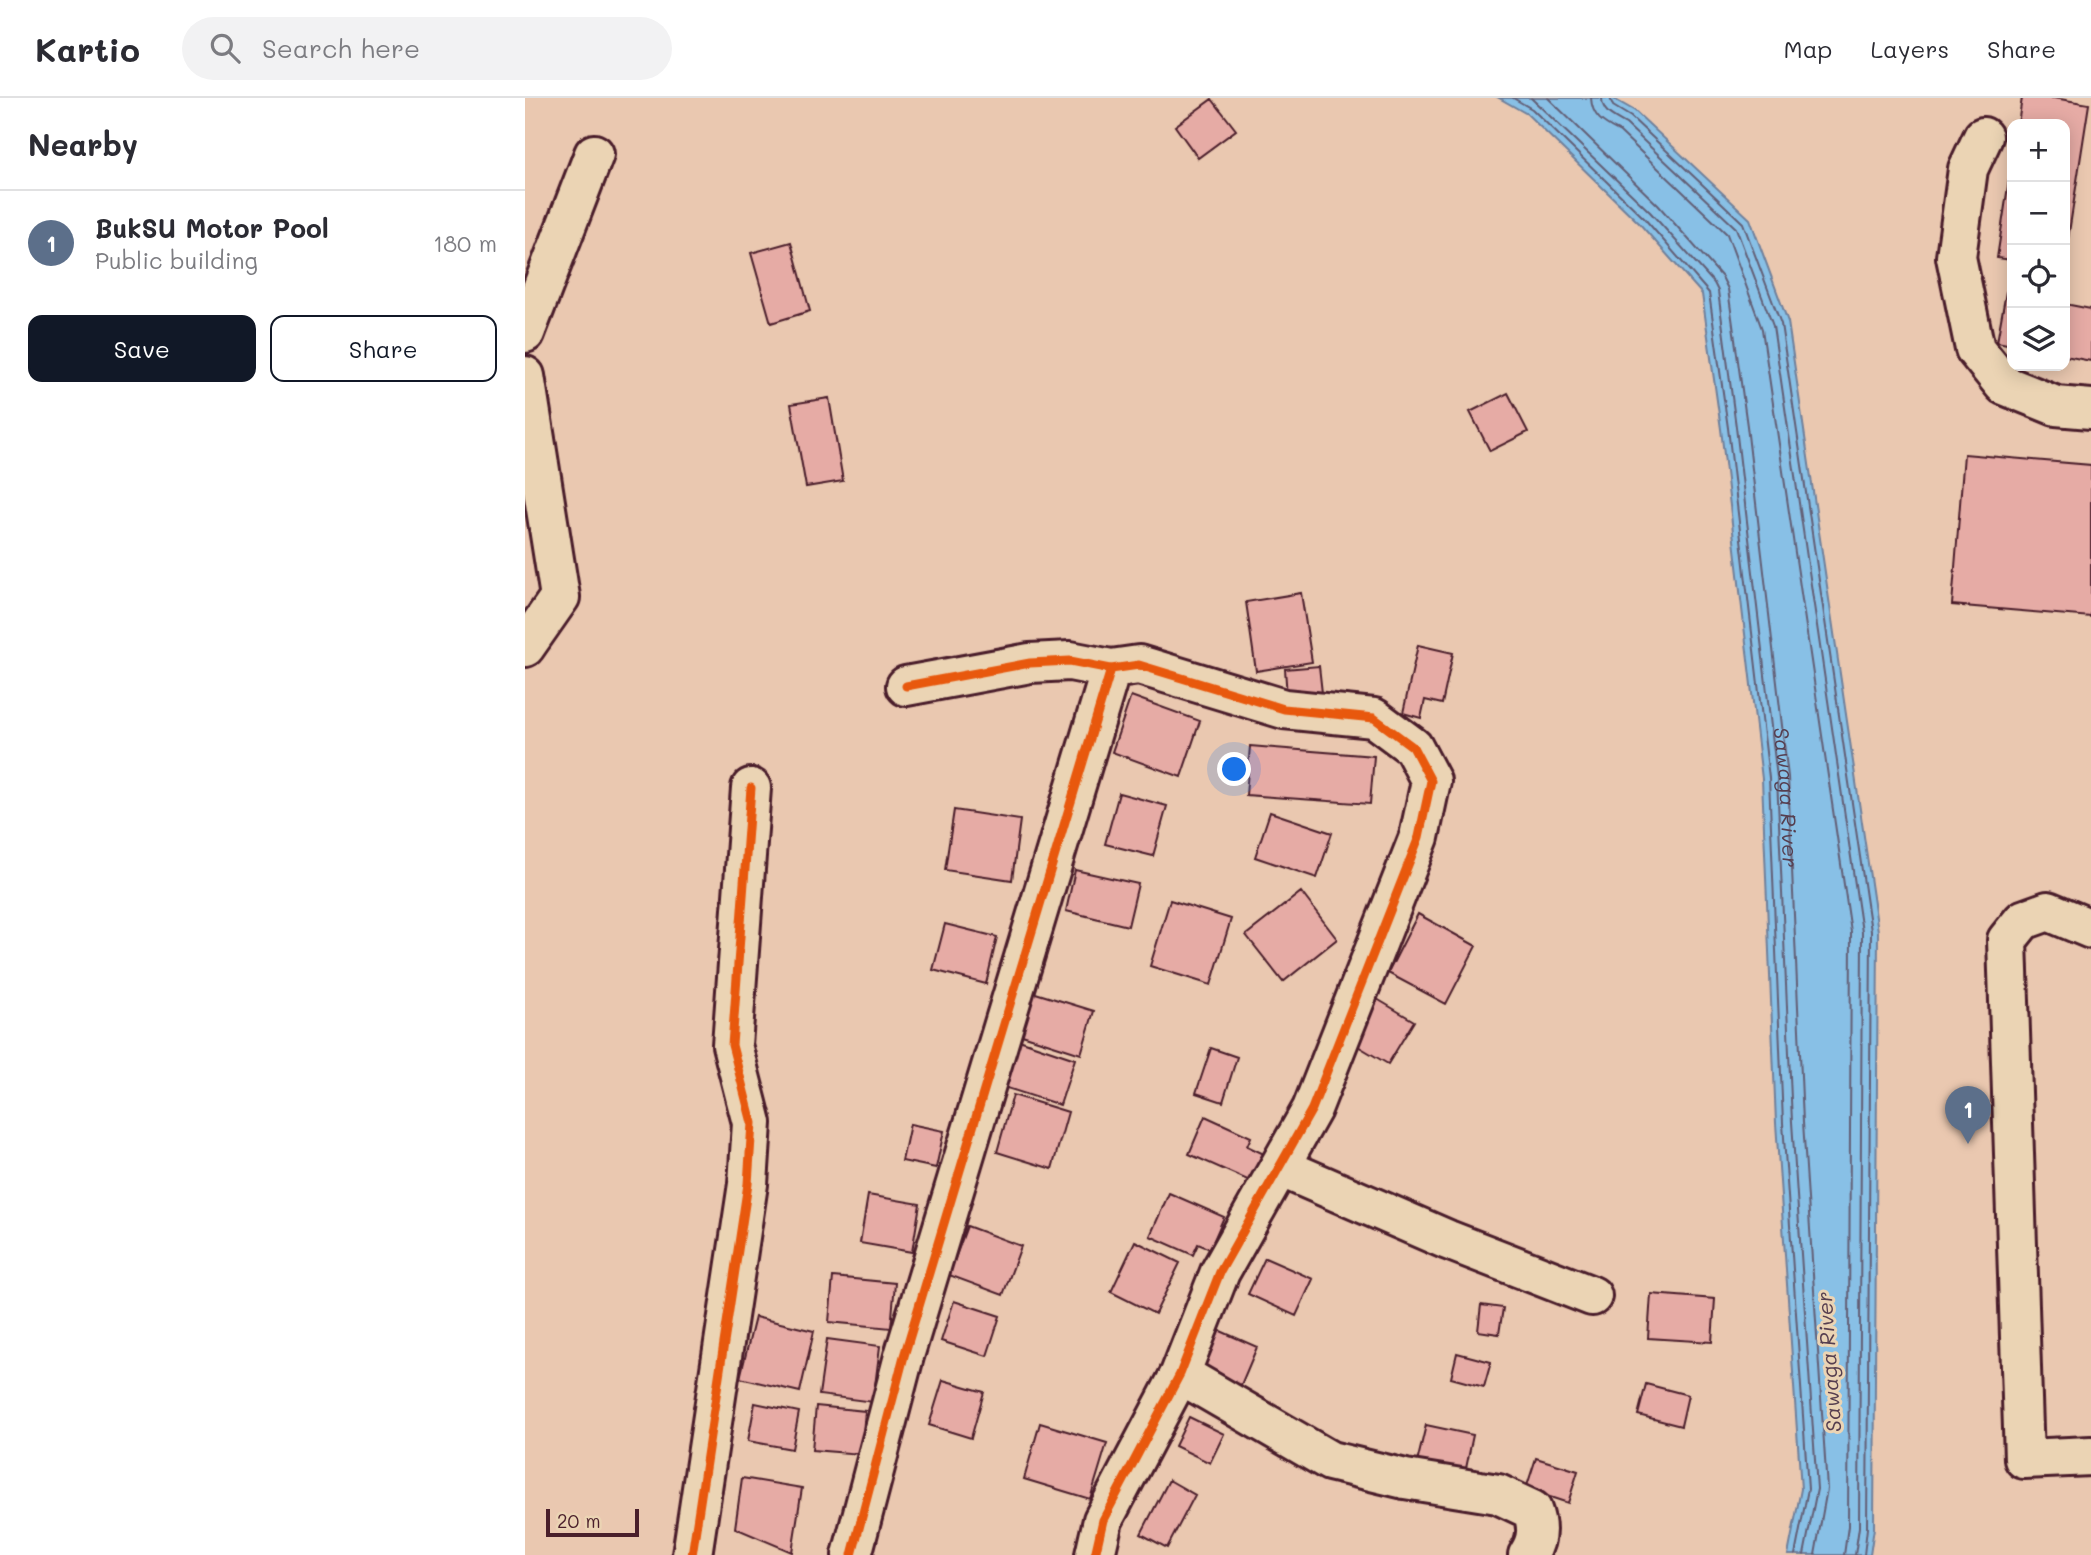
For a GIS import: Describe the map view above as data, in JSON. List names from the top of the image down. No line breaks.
{"water":["Sawaga River"],"scale_bar":"20 m","page":{"header":"Kartio","search":"Search here","nav":["Map","Layers","Share"],"heading":"Nearby","map_buttons":["+","−"],"list":[{"mark":"1","name":"BukSU Motor Pool","note":"Public building","value":"180 m"}],"buttons":["Save","Share"],"pins":"1","scale":"20 m"}}
